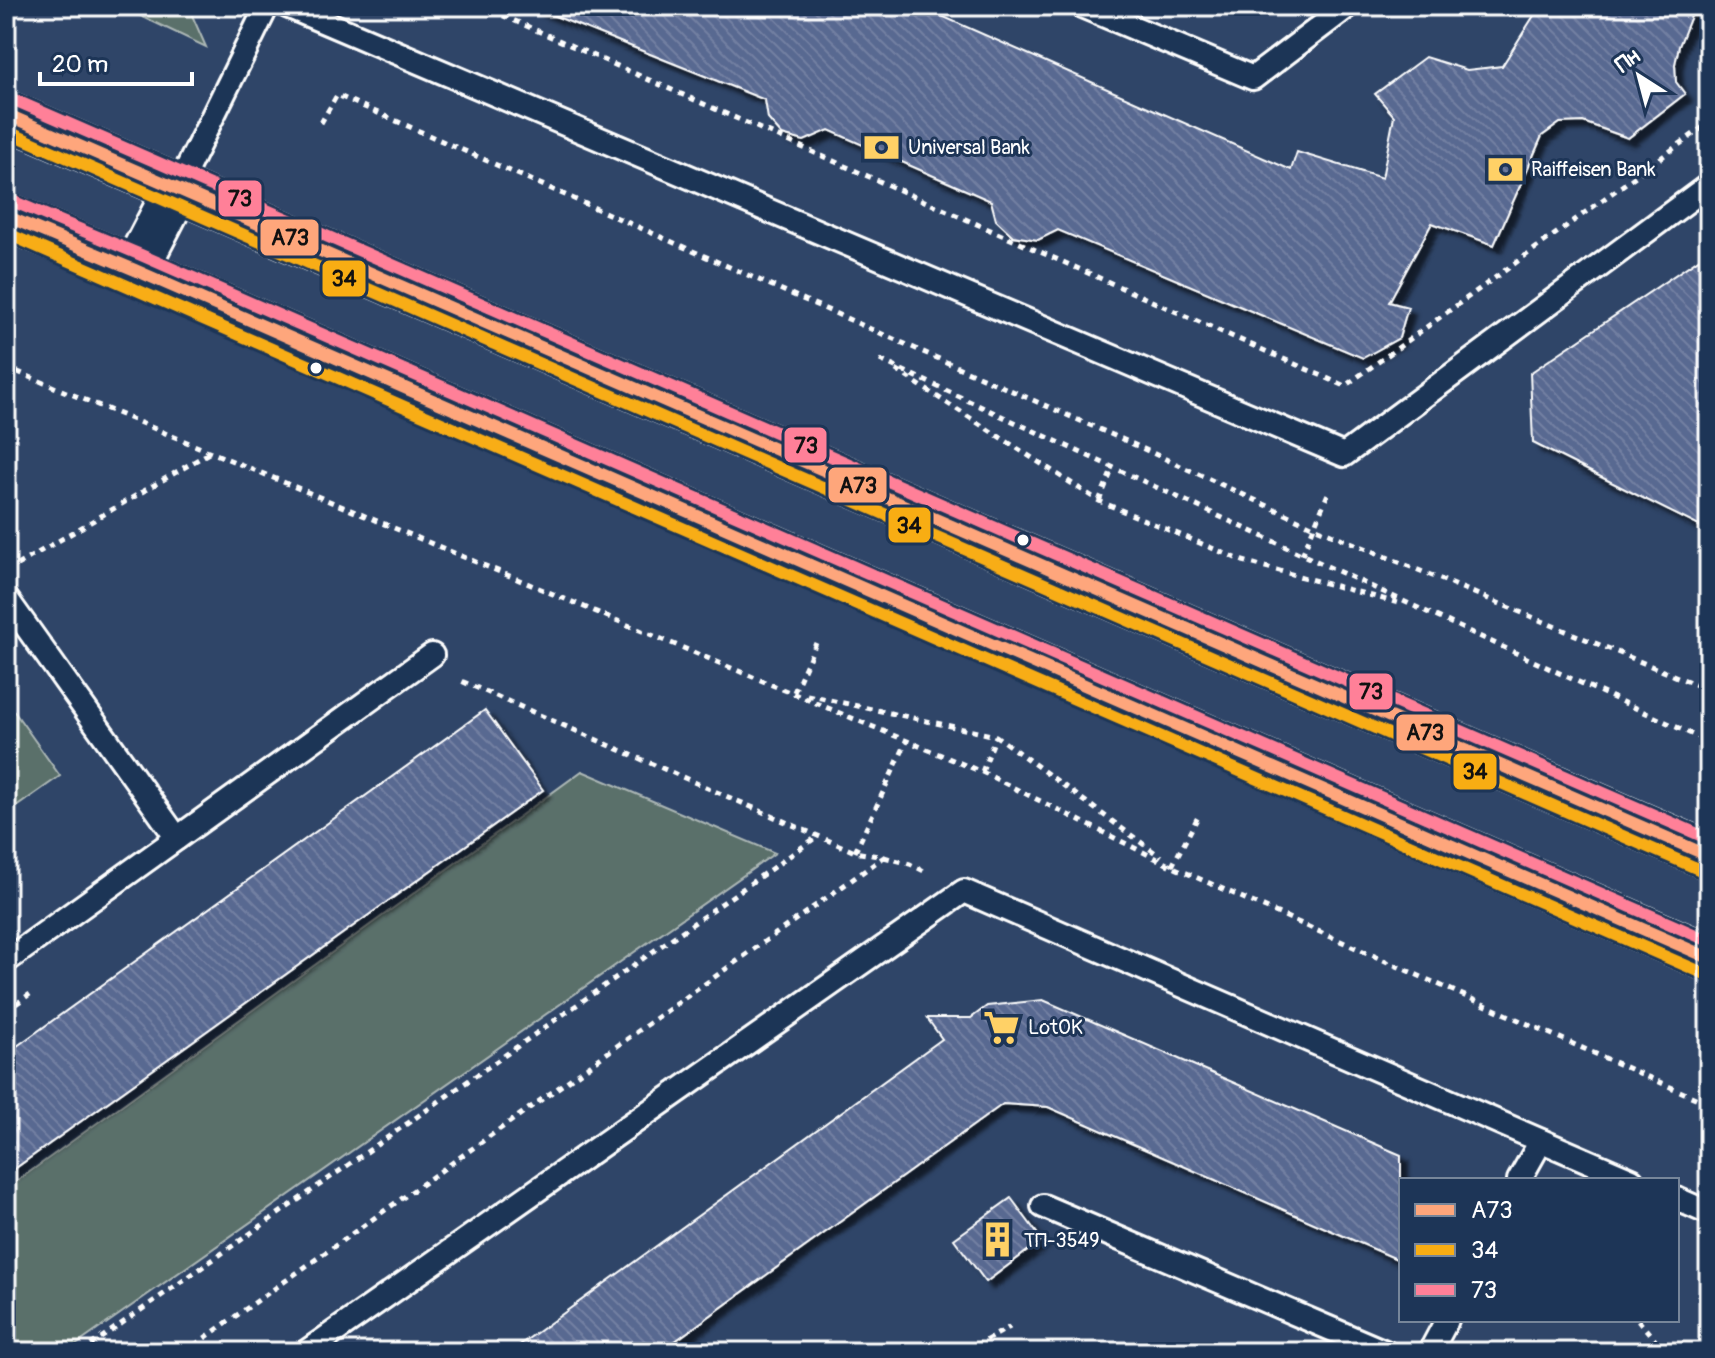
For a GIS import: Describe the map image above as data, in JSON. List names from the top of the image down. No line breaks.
{"places":{"bank":["Universal Bank","Raiffeisen Bank"],"supermarket":["LotOK"],"building":["ТП-3549"]},"lines":["transit line 73","transit line А73","transit line 34"],"legend":["А73","34","73"],"scale_bar":"20 m","north":"top left"}
